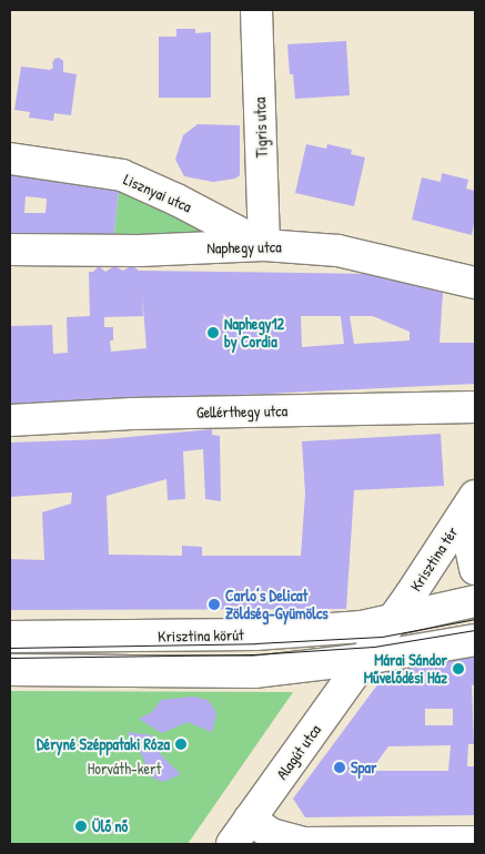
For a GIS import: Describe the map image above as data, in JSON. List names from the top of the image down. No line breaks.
{"streets":{"street":["Tigris utca","Lisznyai utca","Naphegy utca","Gellérthegy utca","Krisztina tér","Krisztina körút","Alagút utca"]},"crossings":[["Tigris utca","Lisznyai utca"],["Tigris utca","Naphegy utca"],["Lisznyai utca","Naphegy utca"],["Krisztina tér","Krisztina körút"],["Krisztina tér","Alagút utca"]],"parks":["Horváth-kert"],"places":["Naphegy12 by Cordia","Carlo’s Delicat Zöldség-Gyümölcs","Márai Sándor Művelődési Ház","Déryné Széppataki Róza","Spar","Ülő nő"]}
